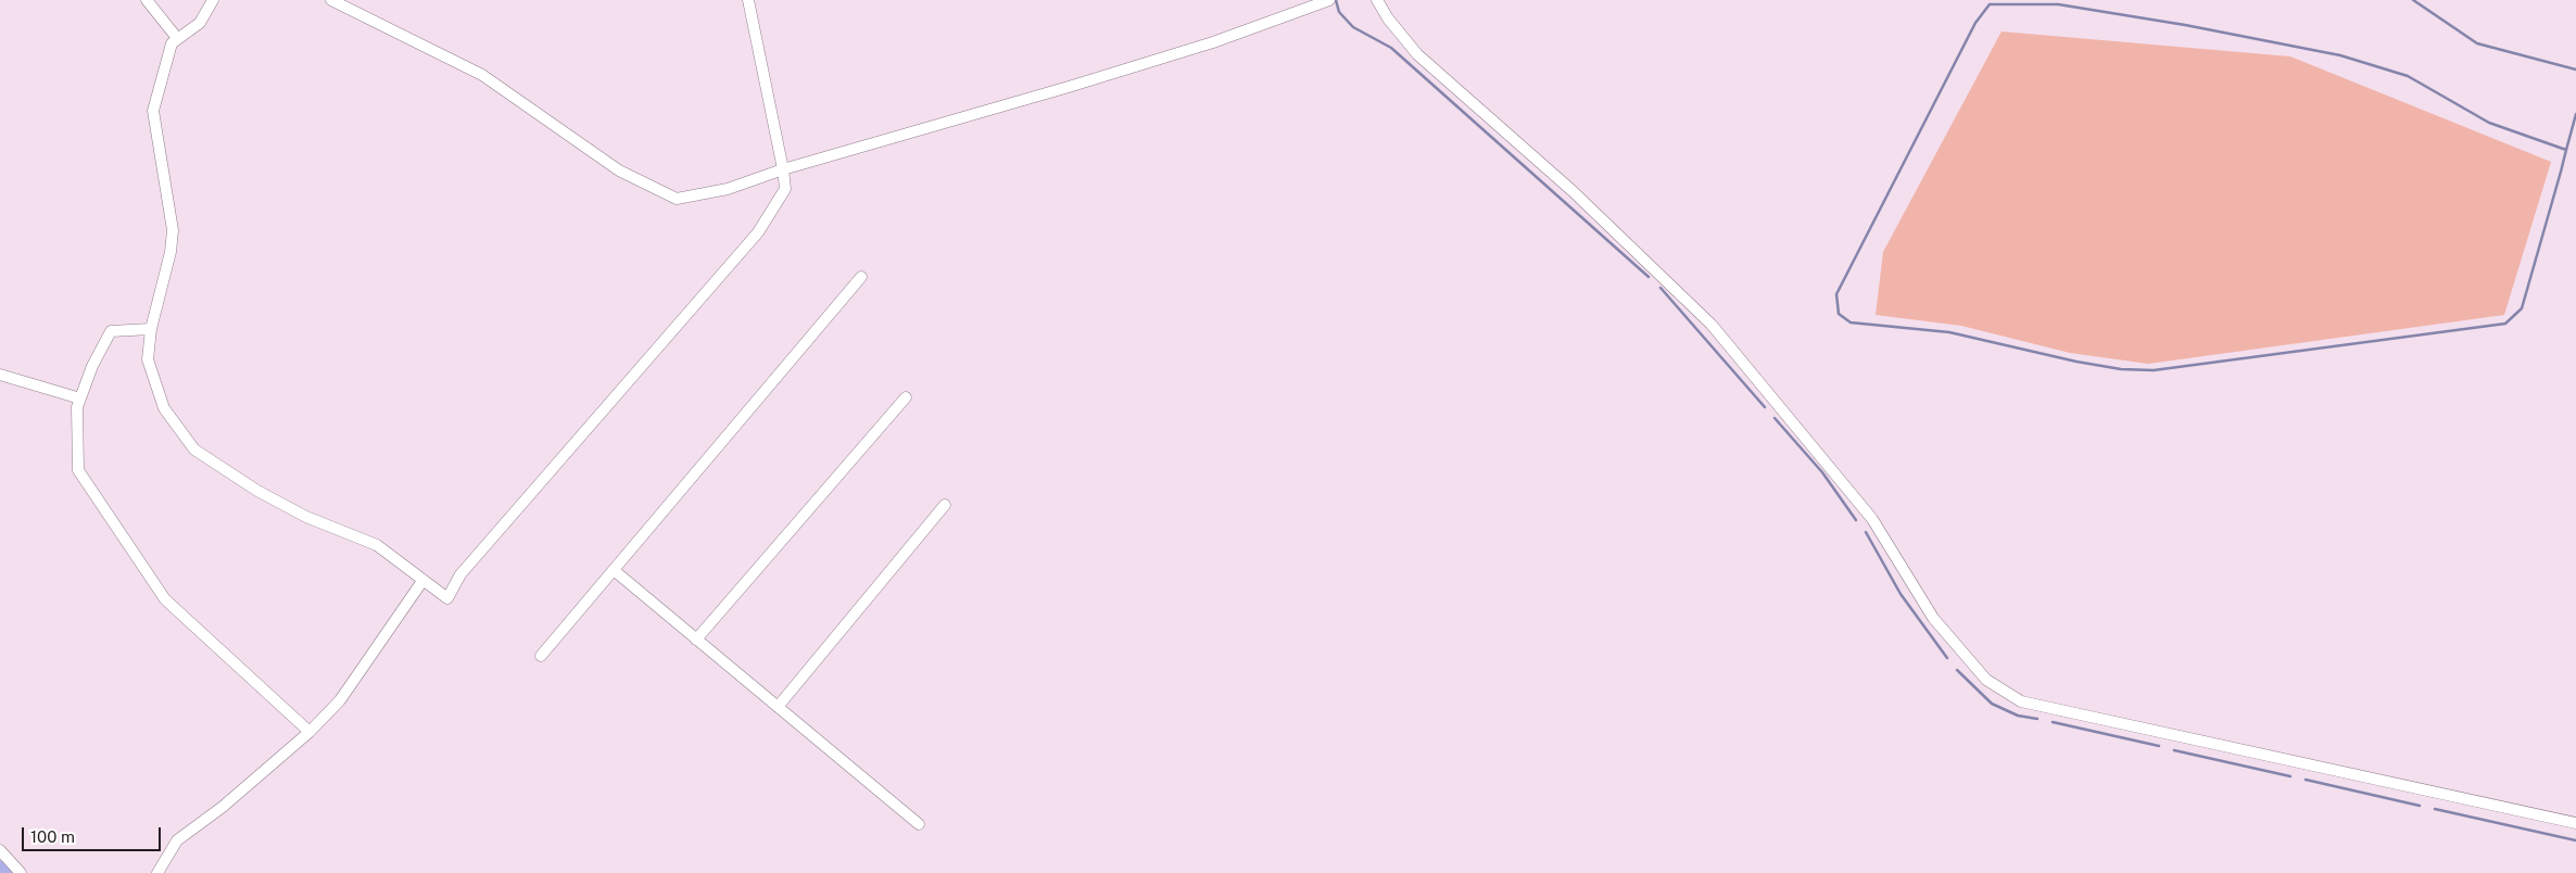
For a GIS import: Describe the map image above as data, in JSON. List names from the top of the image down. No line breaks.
{"scale_bar":"100 m"}
